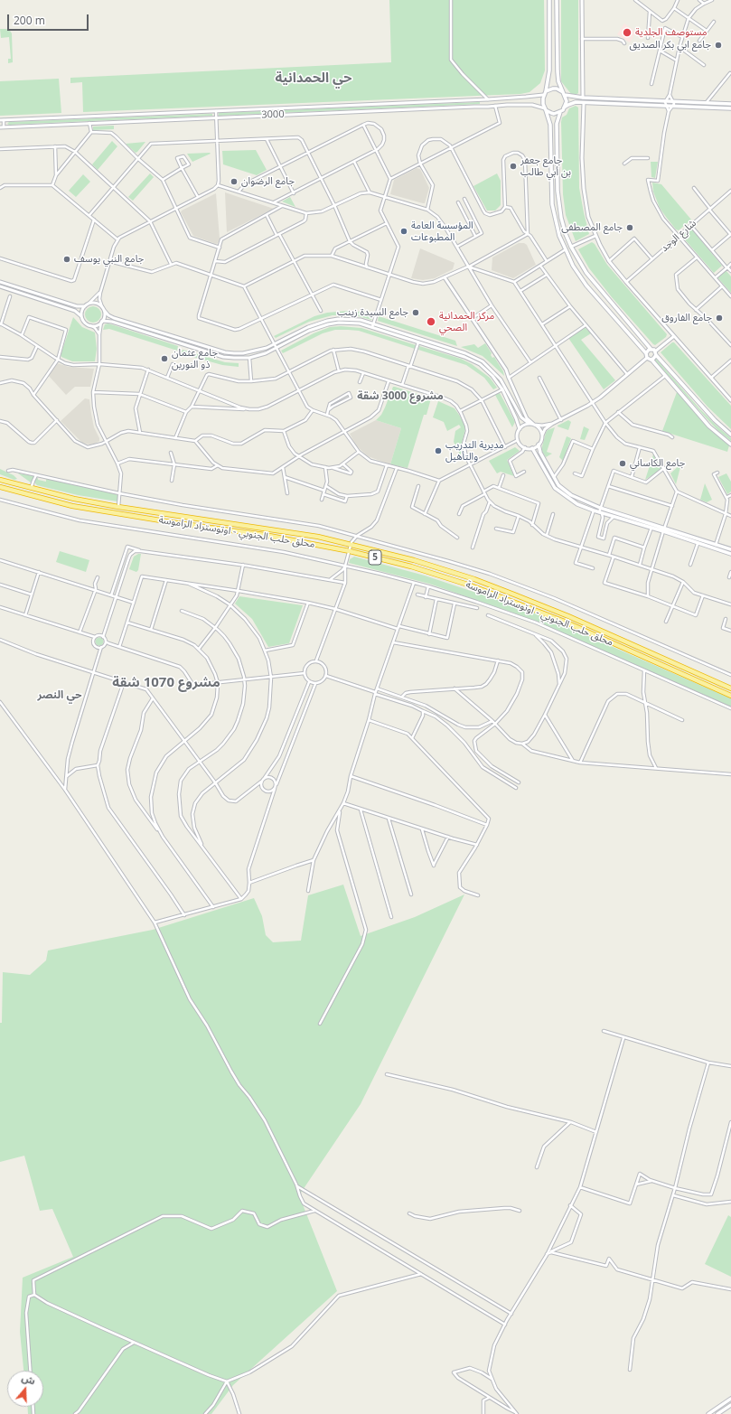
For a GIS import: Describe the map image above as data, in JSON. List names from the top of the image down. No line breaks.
{"streets":{"highway":["محلق حلب الجنوبي - اوتوستراد الراموسة","5"],"street":["3000","شارع الوجد"]},"districts":["حي الحمدانية","مشروع 3000 شقة","مشروع 1070 شقة","حي النصر"],"places":["مستوصف الجلدية","جامع ابي بكر الصديق","جامع جعفر بن أبي طالب","جامع الرضوان","جامع المصطفى","المؤسسة العامة المطبوعات","جامع النبي يوسف","جامع السيدة زينب","جامع الفاروق","مركز الحمدانية الصحي","جامع عثمان ذو النورين","مديرية التدريب والتأهيل","جامع الكاساني"],"scale_bar":"200 m","north":"top"}
